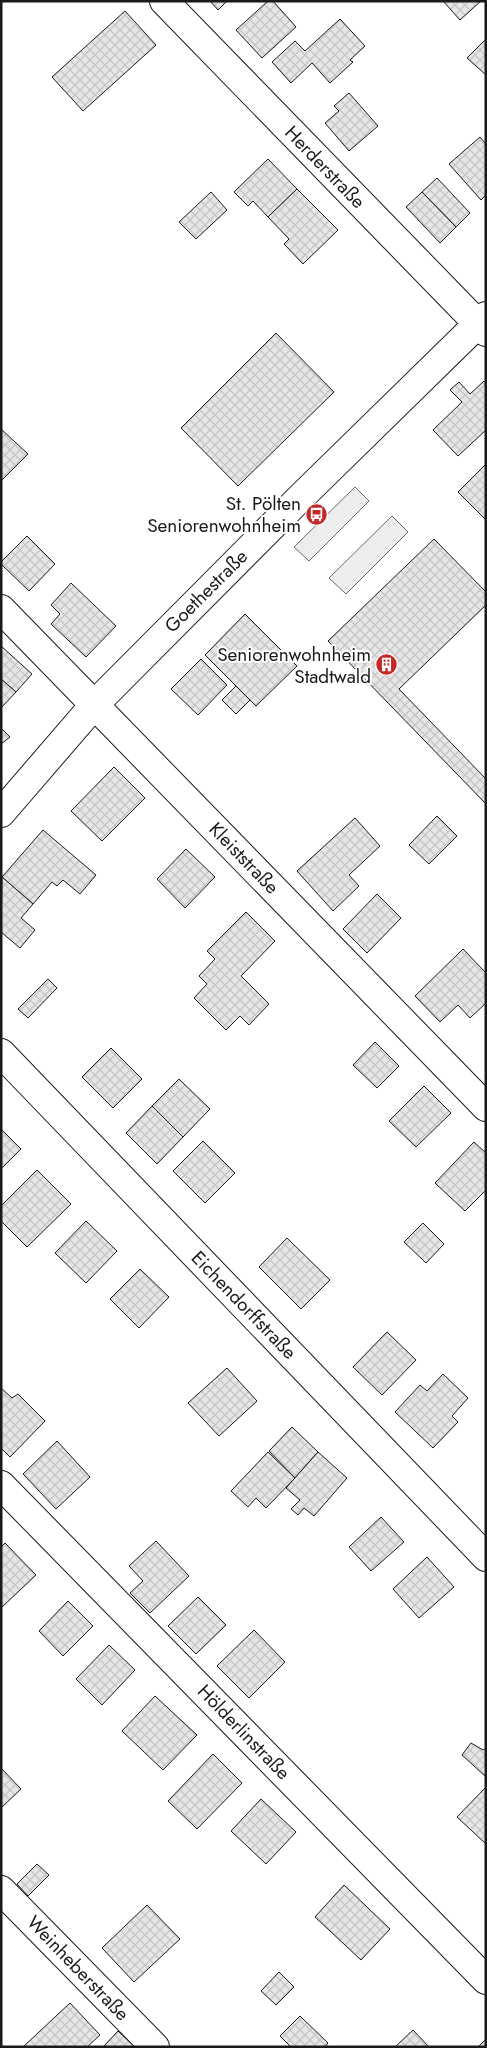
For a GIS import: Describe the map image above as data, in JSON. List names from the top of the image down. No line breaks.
{"streets":{"street":["Herderstraße","Goethestraße","Kleiststraße","Eichendorffstraße","Hölderlinstraße","Weinheberstraße"]},"crossings":[["Herderstraße","Goethestraße"],["Goethestraße","Kleiststraße"]],"places":{"bus stop":["St. Pölten Seniorenwohnheim"],"building":["Seniorenwohnheim Stadtwald"]}}
